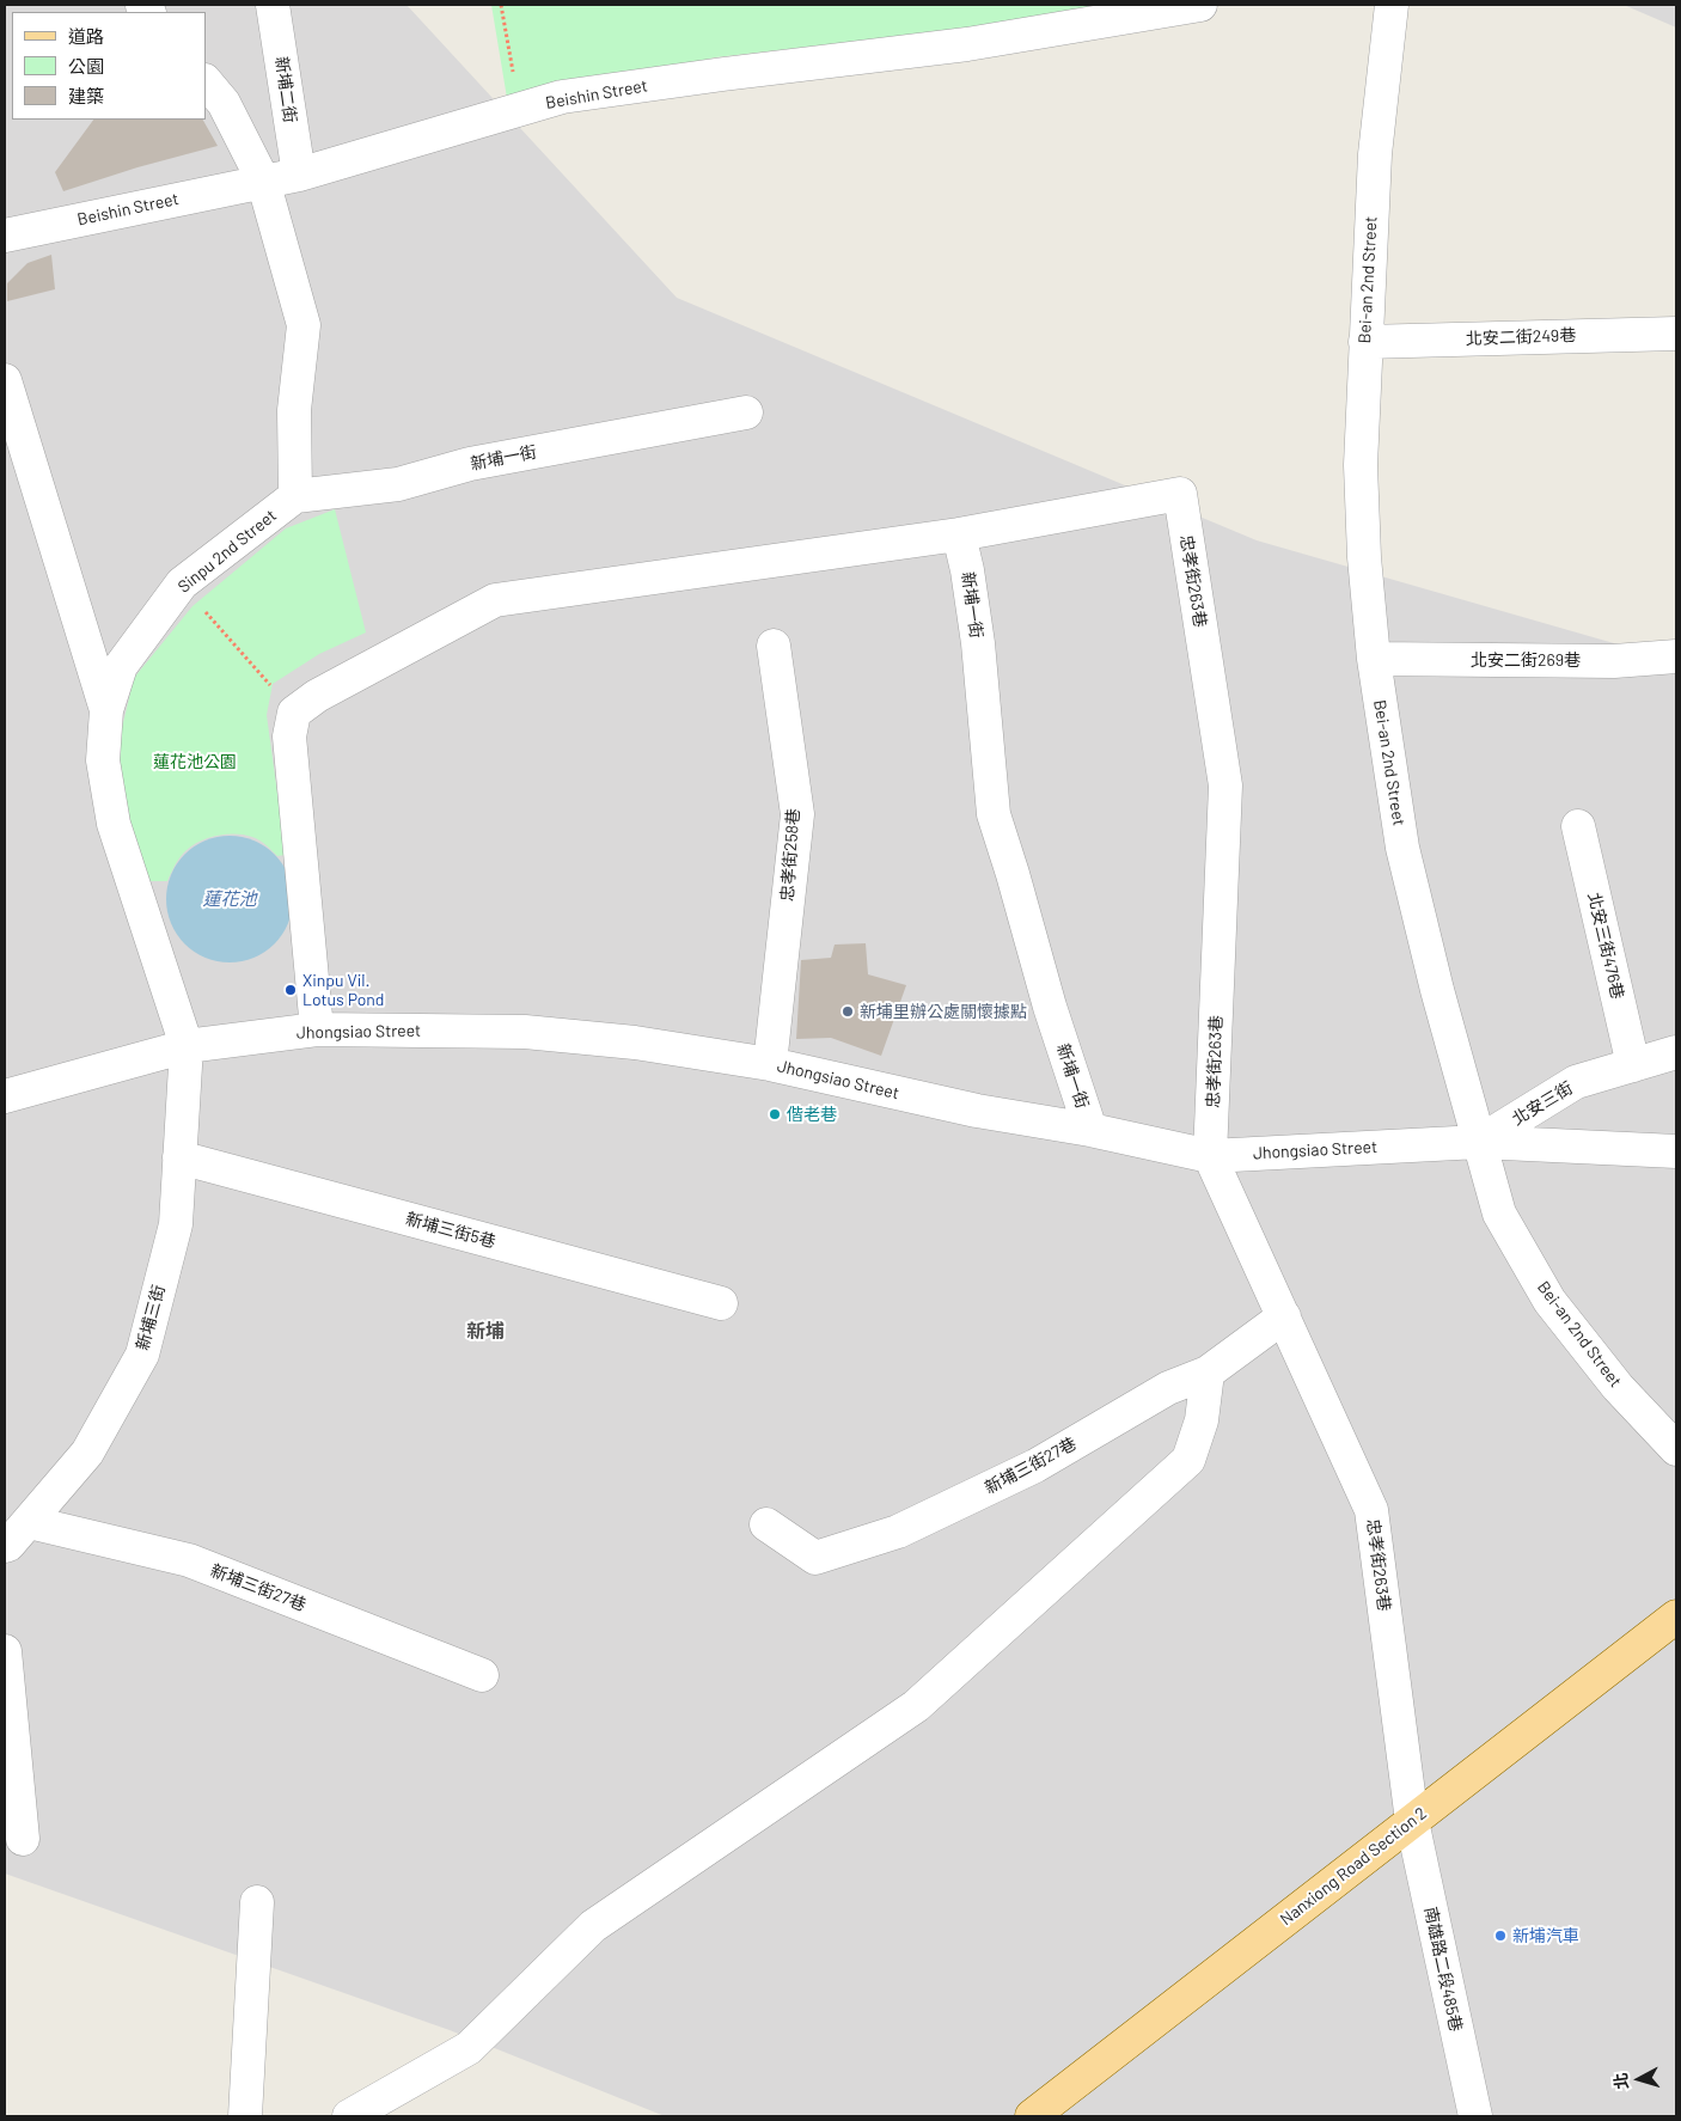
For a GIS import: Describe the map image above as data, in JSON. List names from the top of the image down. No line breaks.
{"streets":{"main road":["Nanxiong Road Section 2"],"street":["新埔二街","Beishin Street","Bei-an 2nd Street","北安二街249巷","新埔一街","Sinpu 2nd Street","忠孝街263巷","北安二街269巷","忠孝街258巷","北安三街476巷","Jhongsiao Street","北安三街","新埔三街5巷","新埔三街","新埔三街27巷","南雄路二段485巷"]},"crossings":[["新埔二街","Beishin Street"],["Bei-an 2nd Street","北安二街249巷"],["Bei-an 2nd Street","北安二街269巷"],["Bei-an 2nd Street","Jhongsiao Street"],["Bei-an 2nd Street","北安三街"],["新埔一街","Sinpu 2nd Street"],["新埔一街","忠孝街263巷"],["新埔一街","Jhongsiao Street"],["Sinpu 2nd Street","Jhongsiao Street"],["Sinpu 2nd Street","新埔三街"],["忠孝街263巷","Jhongsiao Street"],["忠孝街263巷","新埔三街27巷"],["忠孝街263巷","Nanxiong Road Section 2"],["忠孝街263巷","南雄路二段485巷"],["忠孝街258巷","Jhongsiao Street"],["北安三街476巷","北安三街"],["Jhongsiao Street","北安三街"],["Jhongsiao Street","新埔三街"],["新埔三街5巷","新埔三街"],["新埔三街","新埔三街27巷"],["Nanxiong Road Section 2","南雄路二段485巷"]],"districts":["新埔"],"water":["蓮花池"],"parks":["蓮花池公園"],"places":["Xinpu Vil. Lotus Pond","新埔里辦公處關懷據點","偕老巷","新埔汽車"],"legend":["道路","公園","建築"],"north":"left"}
